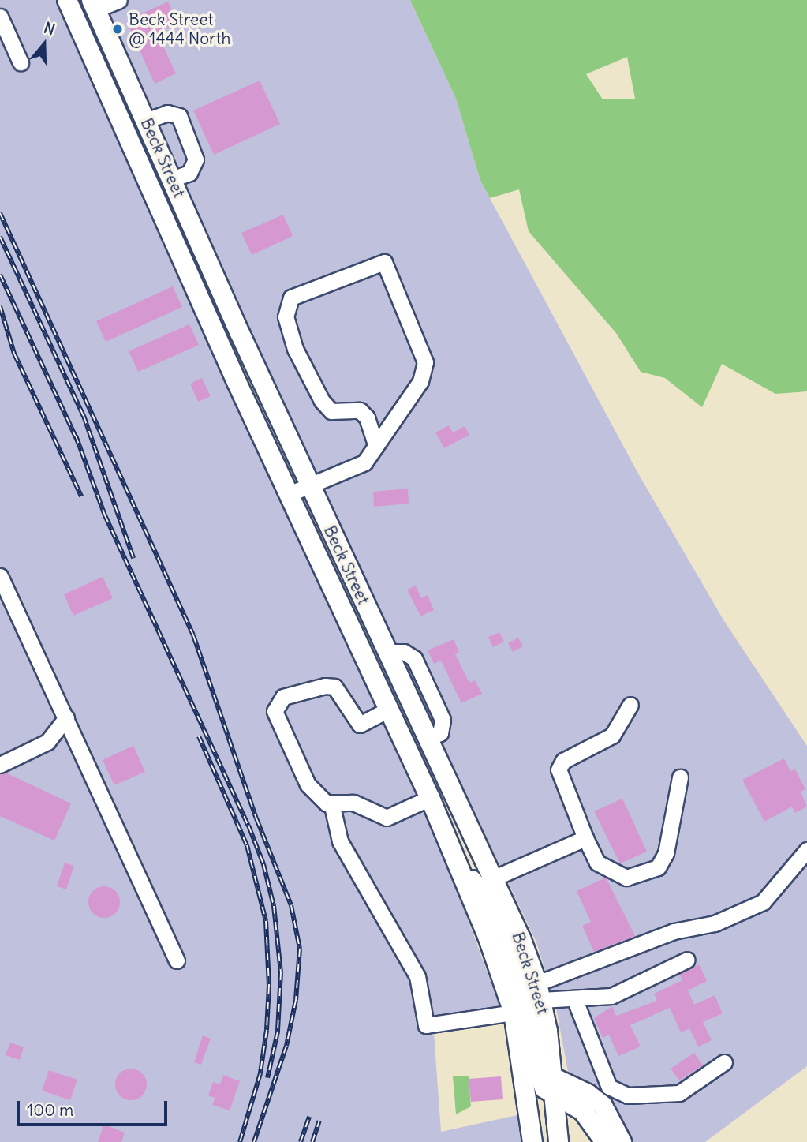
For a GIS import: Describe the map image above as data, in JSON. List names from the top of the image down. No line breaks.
{"streets":{"main road":["Beck Street"]},"places":["Beck Street @ 1444 North"],"scale_bar":"100 m","north":"top"}
